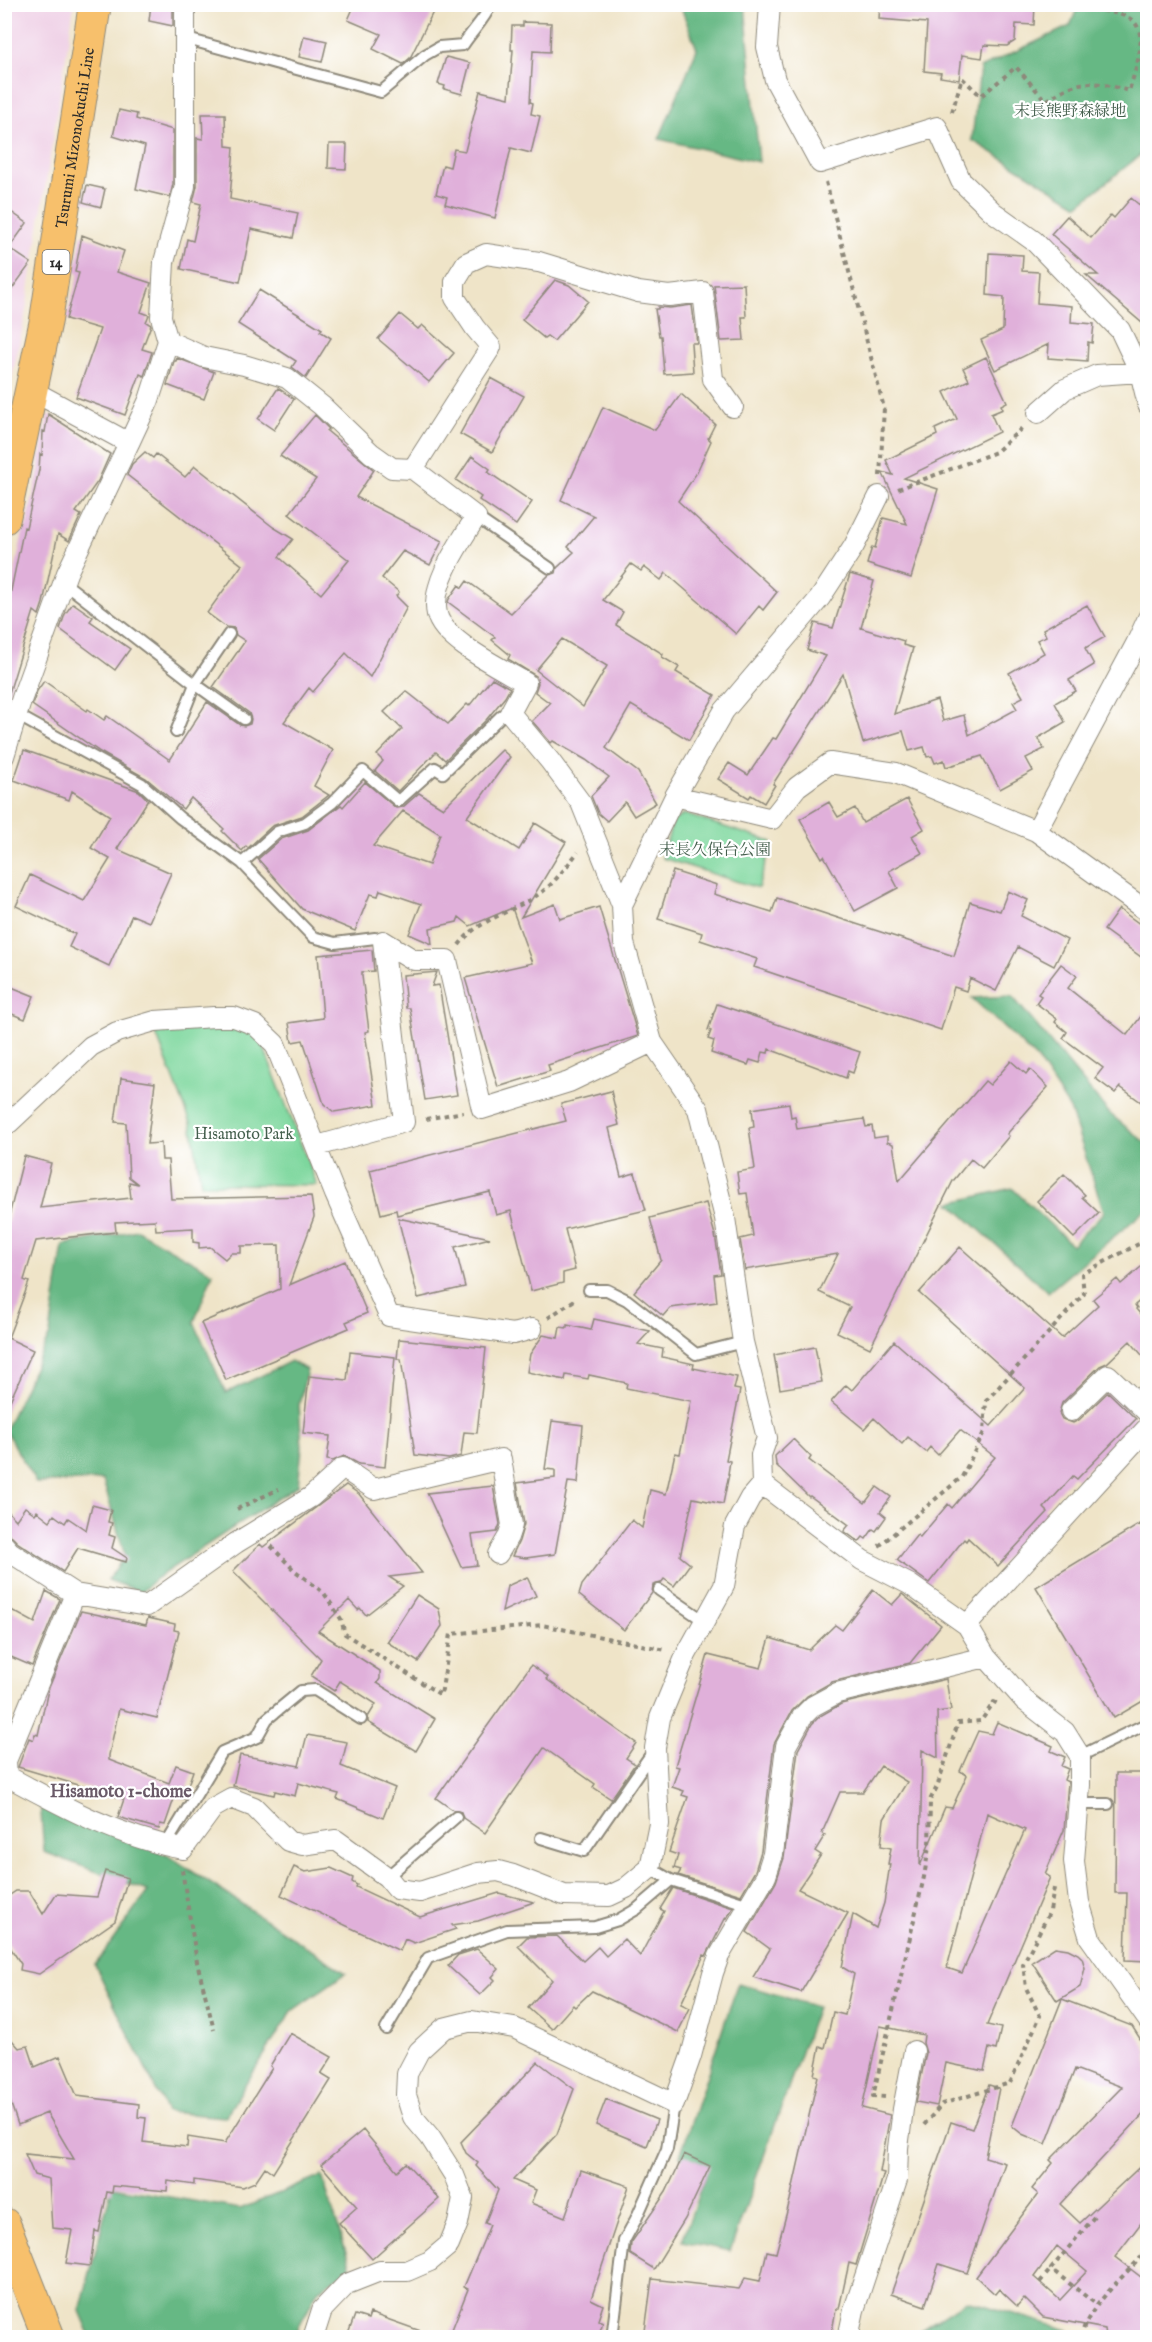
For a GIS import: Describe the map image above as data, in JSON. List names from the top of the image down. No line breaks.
{"streets":{"main road":["Tsurumi Mizonokuchi Line","14"]},"districts":["Hisamoto 1-chome"],"parks":["末長熊野森緑地","末長久保台公園","Hisamoto Park"]}
